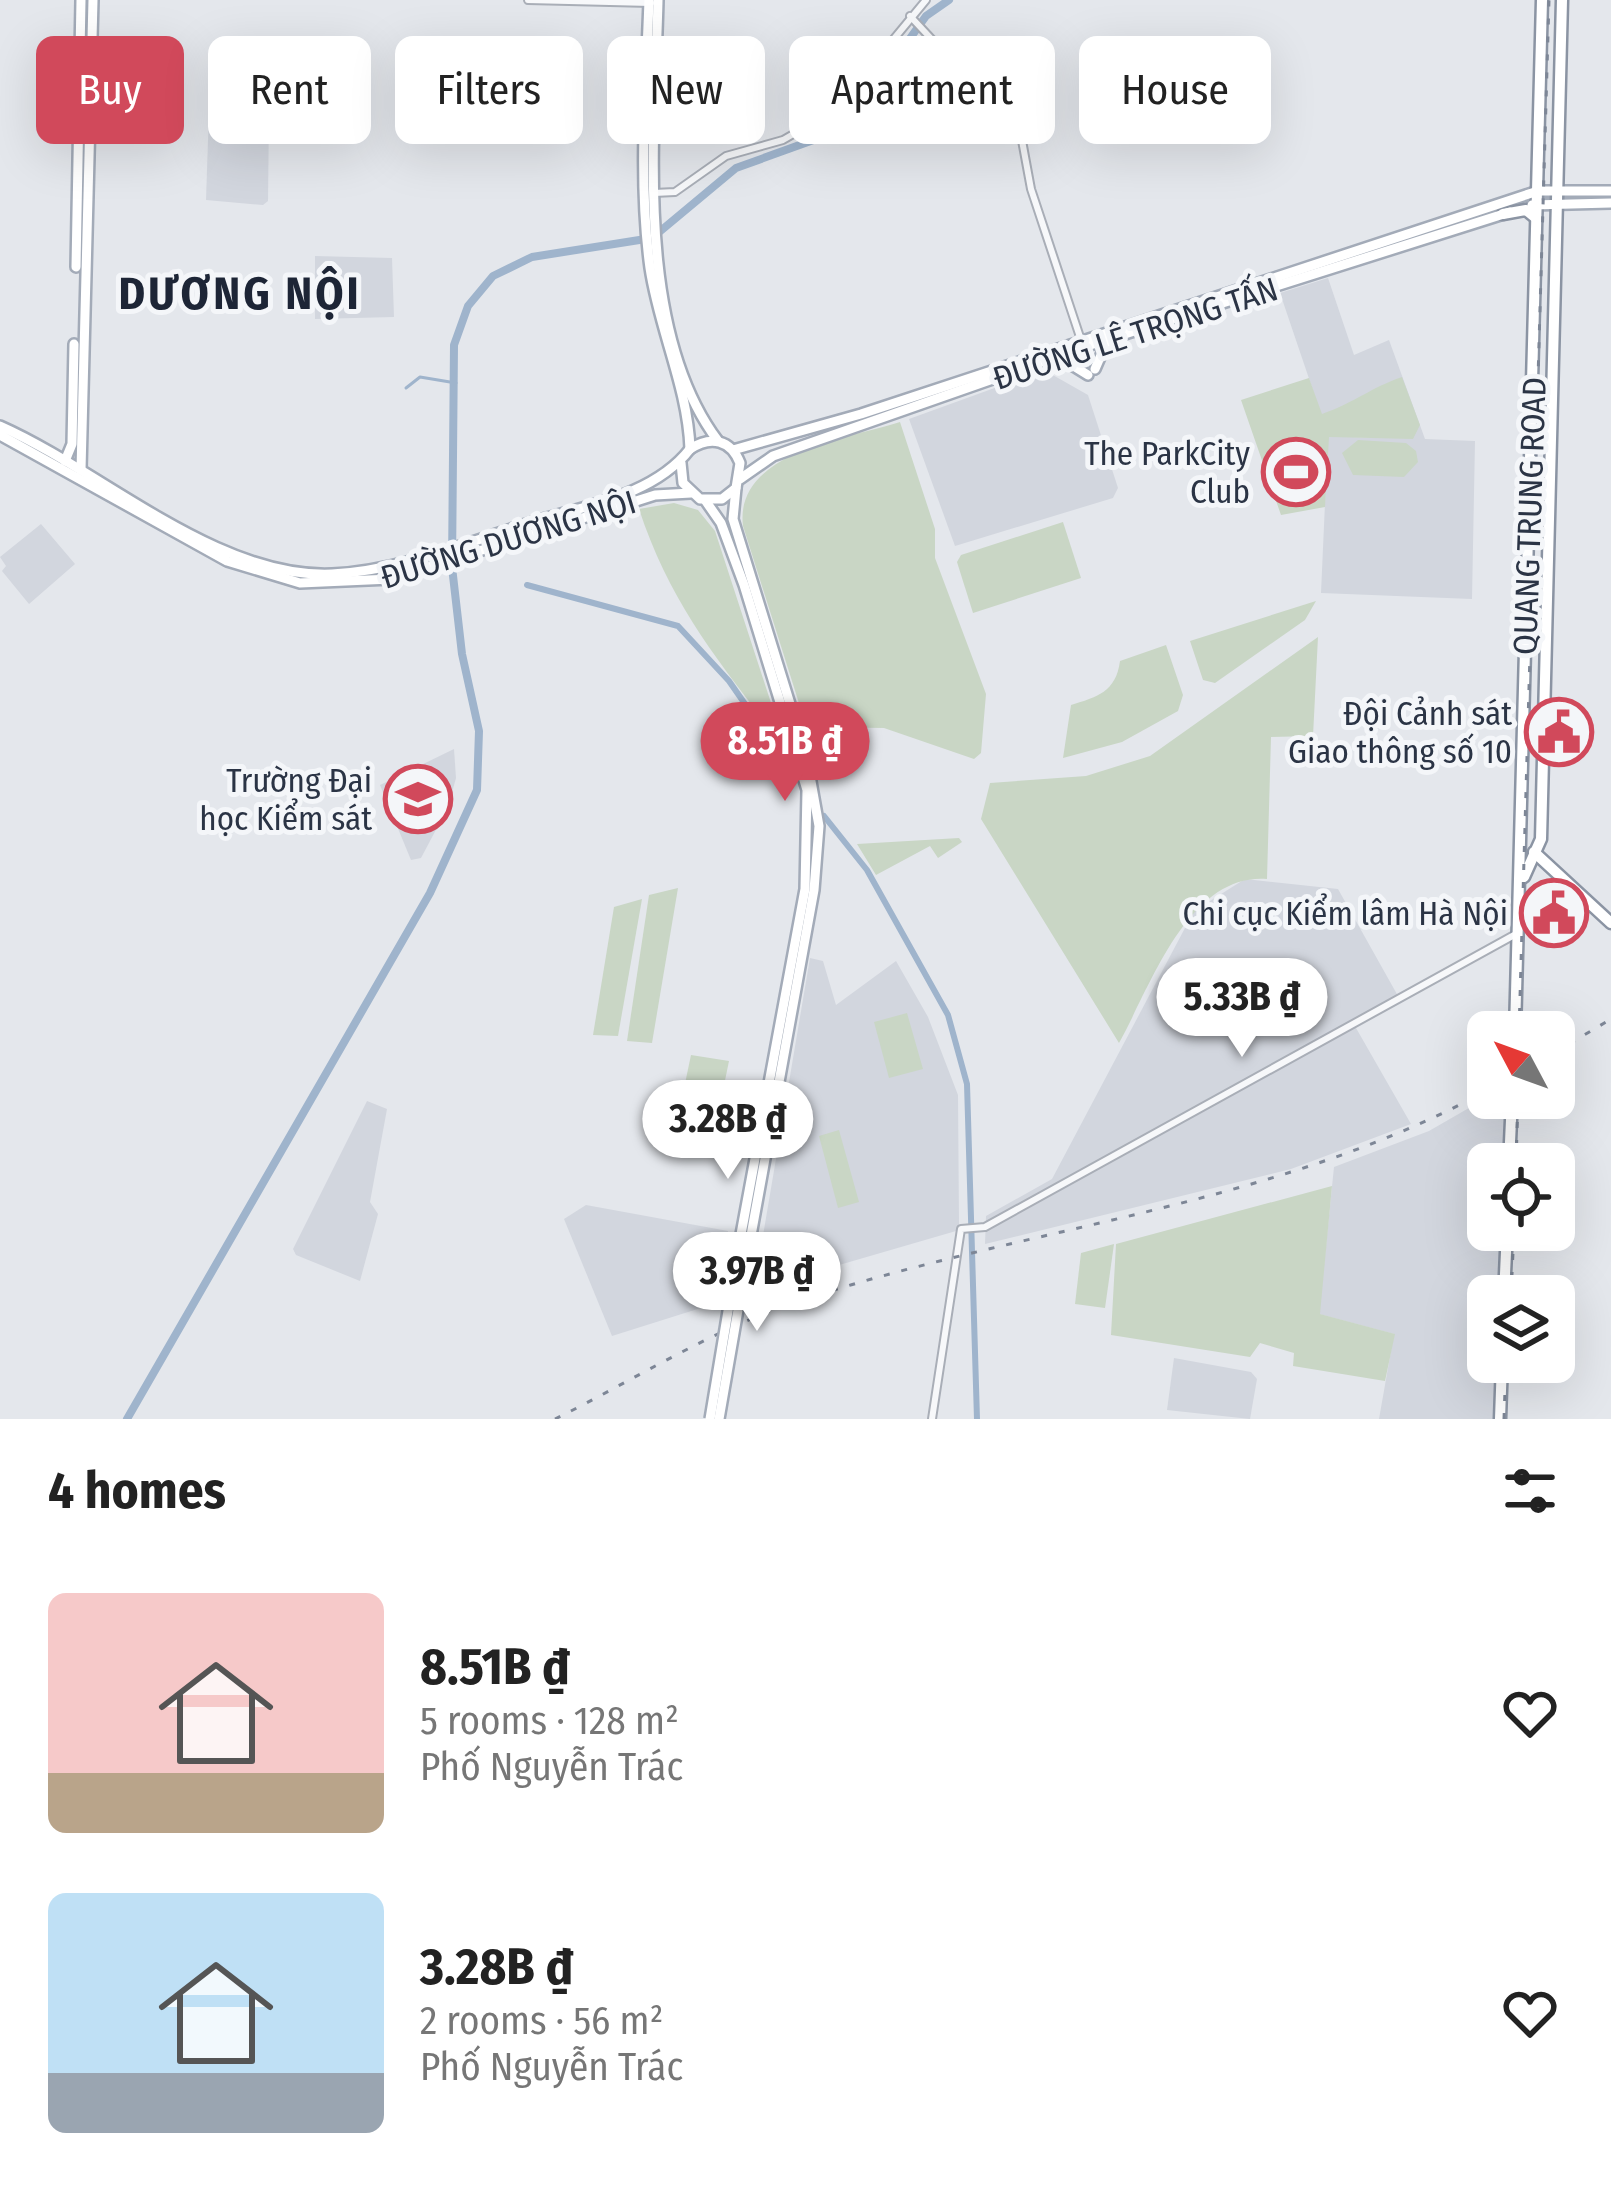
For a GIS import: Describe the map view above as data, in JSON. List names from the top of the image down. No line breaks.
{"streets":{"highway":["QUANG TRUNG ROAD"],"main road":["ĐƯỜNG LÊ TRỌNG TẤN","ĐƯỜNG DƯƠNG NỘI"]},"crossings":[["ĐƯỜNG LÊ TRỌNG TẤN","QUANG TRUNG ROAD"],["ĐƯỜNG LÊ TRỌNG TẤN","ĐƯỜNG DƯƠNG NỘI"]],"districts":["DƯƠNG NỘI"],"places":{"sports":["The ParkCity Club"],"public building":["Đội Cảnh sát Giao thông số 10","Chi cục Kiểm lâm Hà Nội"],"school or university":["Trường Đại học Kiểm sát"]},"north":"top left","page":{"chip":["Buy","Rent","Filters","New","Apartment","House"],"price":["8.51B ₫","5.33B ₫","3.28B ₫","3.97B ₫"],"heading":"4 homes","list":[{"name":"8.51B ₫","note":"5 rooms · 128 m² · Phố Nguyễn Trác"},{"name":"3.28B ₫","note":"2 rooms · 56 m² · Phố Nguyễn Trác"}]}}
